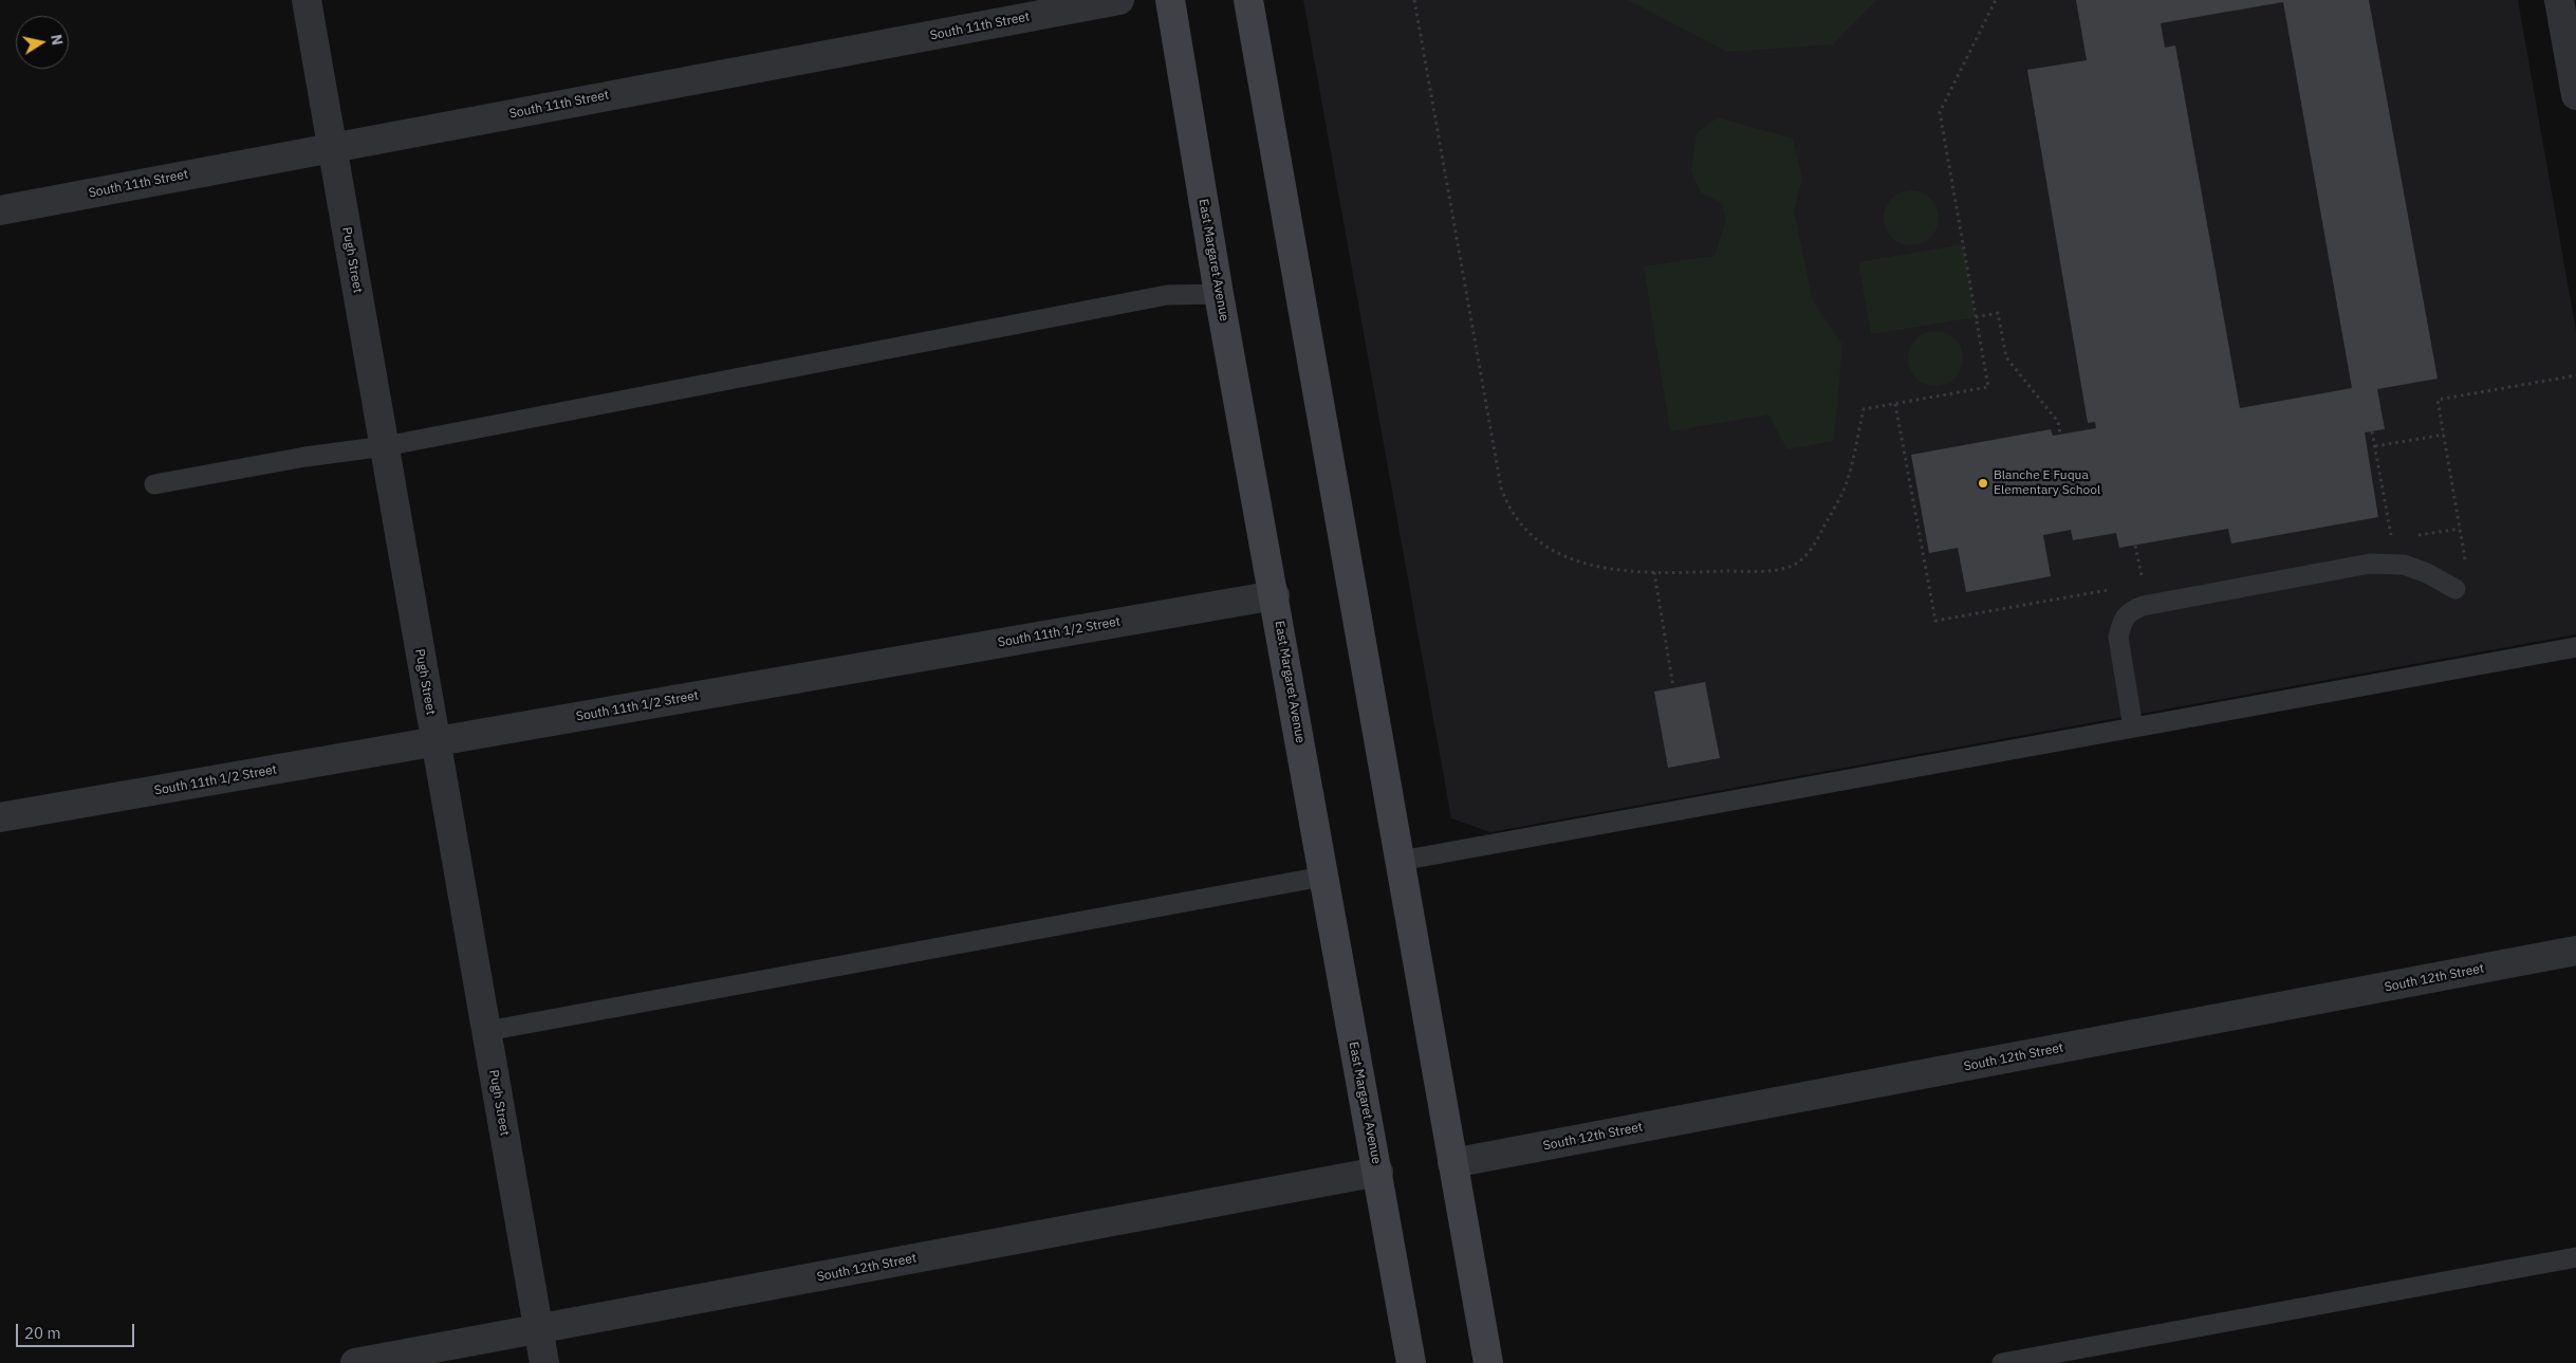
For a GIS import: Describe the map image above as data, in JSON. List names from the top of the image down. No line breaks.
{"streets":{"main road":["East Margaret Avenue"],"street":["South 11th Street","Pugh Street","South 11th 1/2 Street","South 12th Street"]},"crossings":[["South 11th Street","Pugh Street"],["Pugh Street","South 11th 1/2 Street"],["Pugh Street","South 12th Street"],["East Margaret Avenue","South 11th 1/2 Street"],["East Margaret Avenue","South 12th Street"]],"places":["Blanche E Fuqua Elementary School"],"scale_bar":"20 m","north":"right"}
